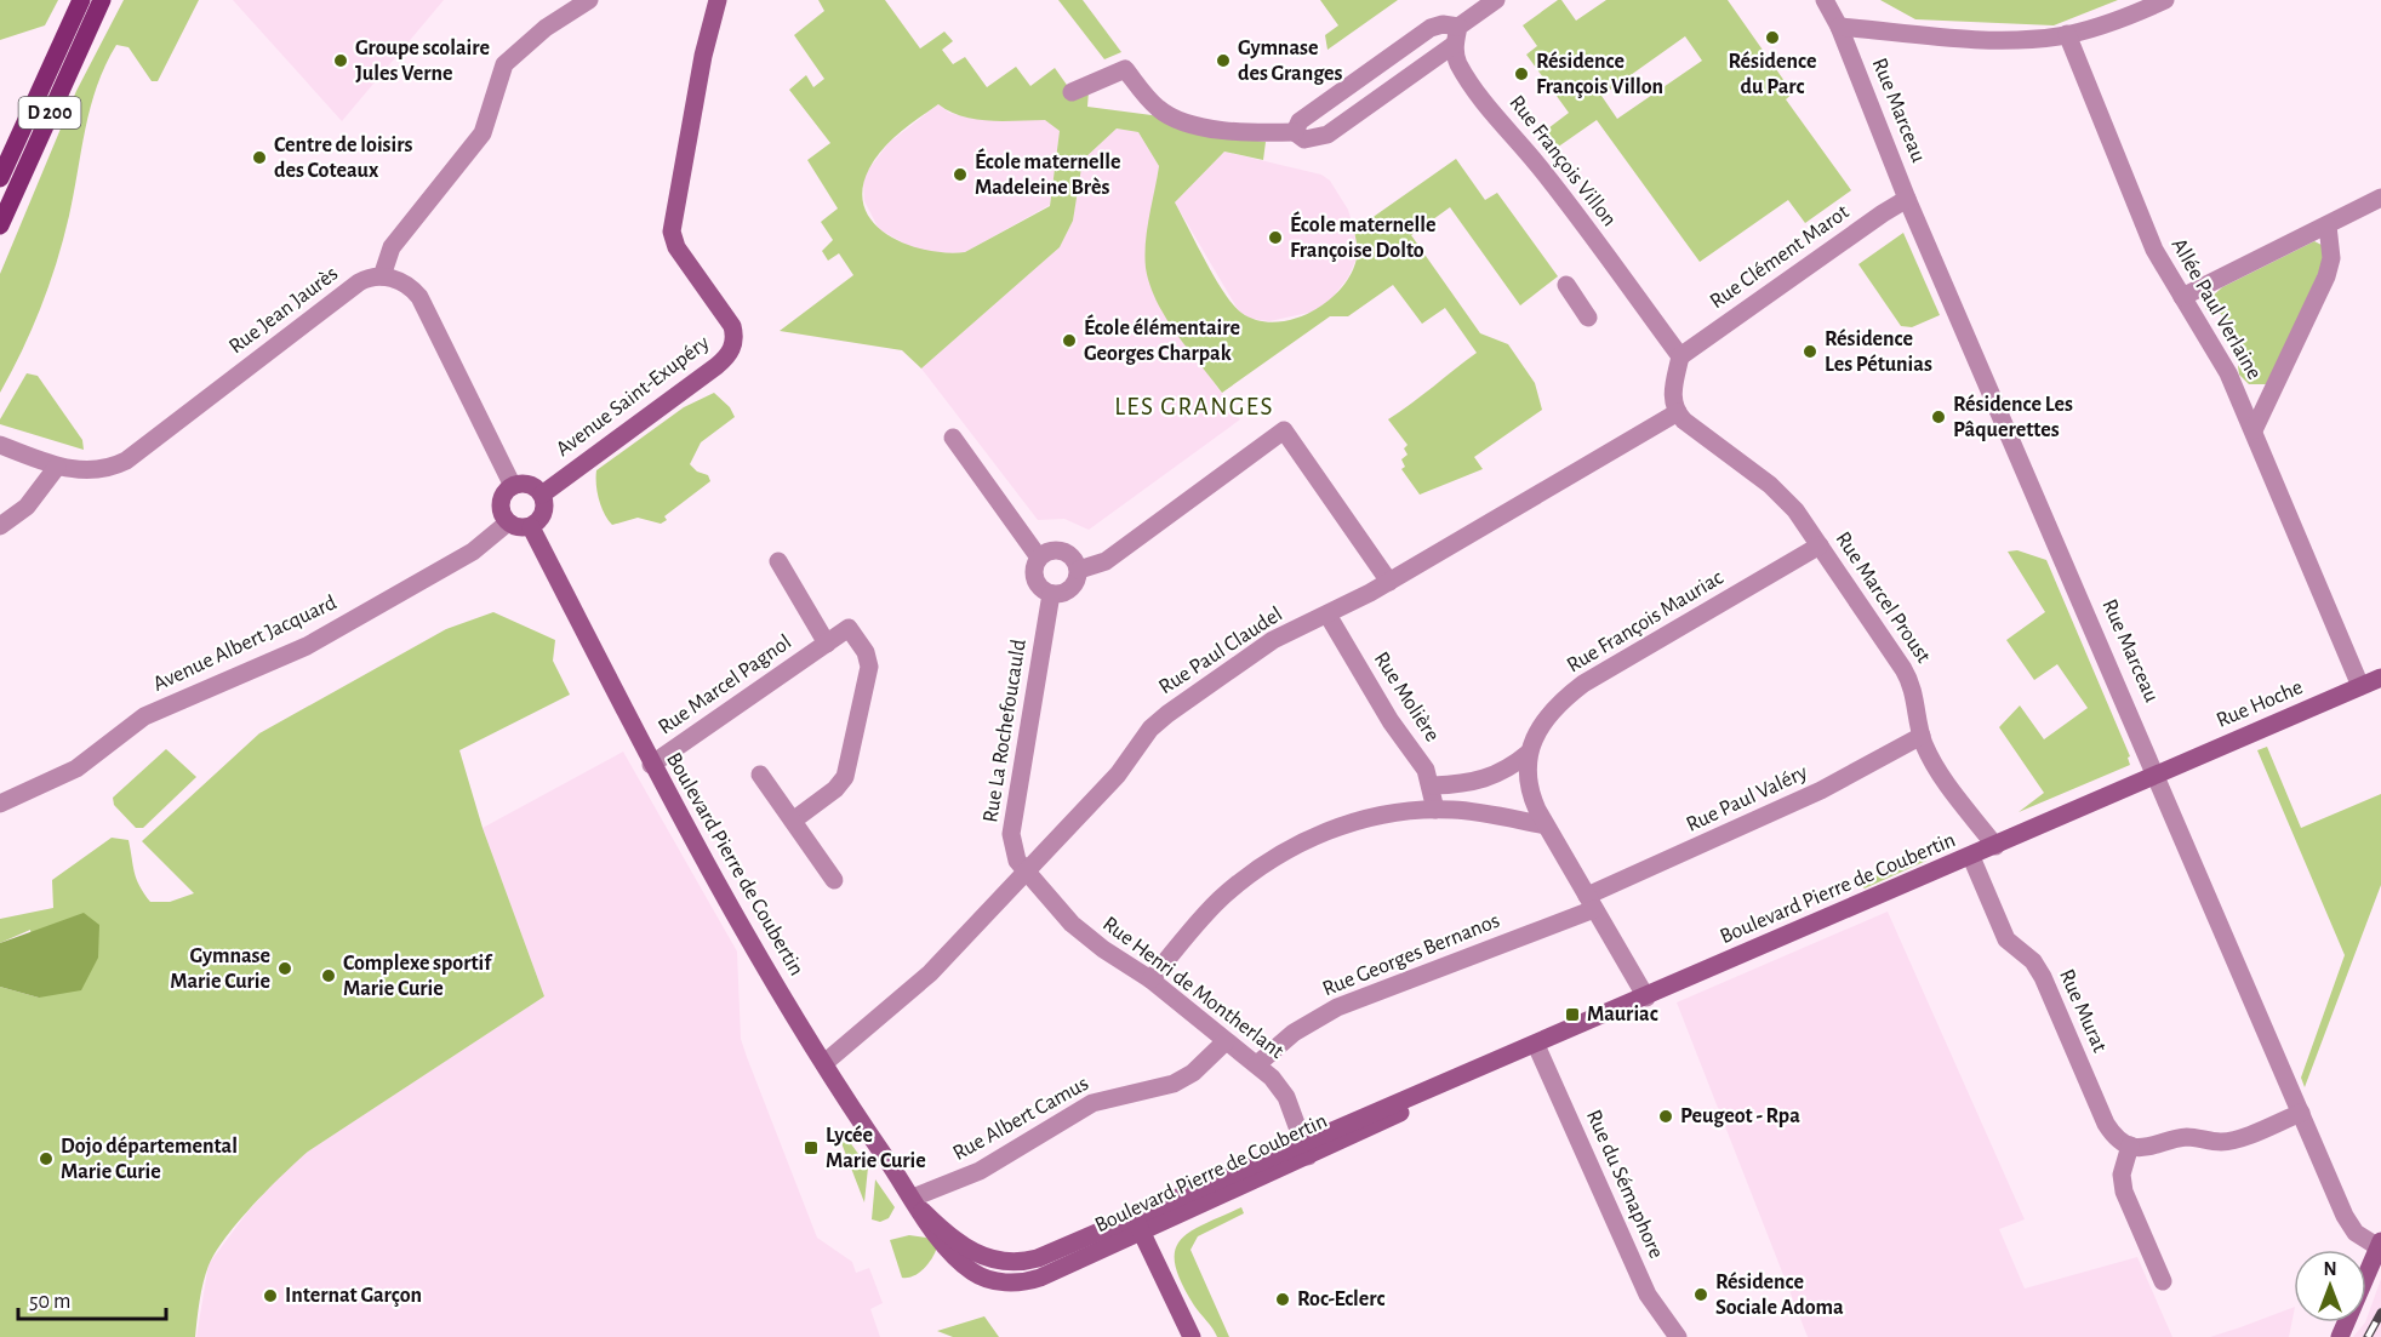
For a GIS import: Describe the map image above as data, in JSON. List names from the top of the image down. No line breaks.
{"streets":{"main road":["D 200"],"street":["Rue Marceau","Rue François Villon","Rue Clément Marot","Allée Paul Verlaine","Rue Jean Jaurès","Avenue Saint-Exupéry","Rue Marcel Proust","Rue François Mauriac","Avenue Albert Jacquard","Rue Paul Claudel","Rue Marcel Pagnol","Rue Molière","Rue Hoche","Rue La Rochefoucauld","Rue Paul Valéry","Boulevard Pierre de Coubertin","Rue Georges Bernanos","Rue Henri de Montherlant","Rue Murat","Rue Albert Camus","Rue du Sémaphore"]},"crossings":[["Rue Marceau","Rue Clément Marot"],["Rue Marceau","Rue Hoche"],["Rue Marceau","Boulevard Pierre de Coubertin"],["Rue François Villon","Rue Clément Marot"],["Allée Paul Verlaine","Rue Hoche"],["Avenue Saint-Exupéry","Avenue Albert Jacquard"],["Avenue Saint-Exupéry","Boulevard Pierre de Coubertin"],["Rue Marcel Proust","Rue François Mauriac"],["Rue Marcel Proust","Rue Paul Claudel"],["Rue Marcel Proust","Rue Paul Valéry"],["Rue Marcel Proust","Boulevard Pierre de Coubertin"],["Rue François Mauriac","Rue Paul Valéry"],["Rue François Mauriac","Boulevard Pierre de Coubertin"],["Rue François Mauriac","Rue Georges Bernanos"],["Avenue Albert Jacquard","Boulevard Pierre de Coubertin"],["Rue Paul Claudel","Rue Molière"],["Rue Paul Claudel","Rue La Rochefoucauld"],["Rue Paul Claudel","Boulevard Pierre de Coubertin"],["Rue Paul Claudel","Rue Henri de Montherlant"],["Rue Marcel Pagnol","Boulevard Pierre de Coubertin"],["Rue Hoche","Boulevard Pierre de Coubertin"],["Rue La Rochefoucauld","Rue Henri de Montherlant"],["Rue Paul Valéry","Rue Georges Bernanos"],["Boulevard Pierre de Coubertin","Rue Henri de Montherlant"],["Boulevard Pierre de Coubertin","Rue Murat"],["Boulevard Pierre de Coubertin","Rue Albert Camus"],["Boulevard Pierre de Coubertin","Rue du Sémaphore"],["Rue Georges Bernanos","Rue Henri de Montherlant"],["Rue Henri de Montherlant","Rue Albert Camus"]],"districts":["LES GRANGES"],"places":{"other":["Résidence du Parc","Groupe scolaire Jules Verne","Gymnase des Granges","Résidence François Villon","Centre de loisirs des Coteaux","École maternelle Madeleine Brès","École maternelle Françoise Dolto","École élémentaire Georges Charpak","Résidence Les Pétunias","Résidence Les Pâquerettes","Gymnase Marie Curie","Complexe sportif Marie Curie","Peugeot - Rpa","Dojo départemental Marie Curie","Résidence Sociale Adoma","Internat Garçon","Roc-Eclerc"],"transit":["Mauriac","Lycée Marie Curie"]},"scale_bar":"50 m","north":"top"}
